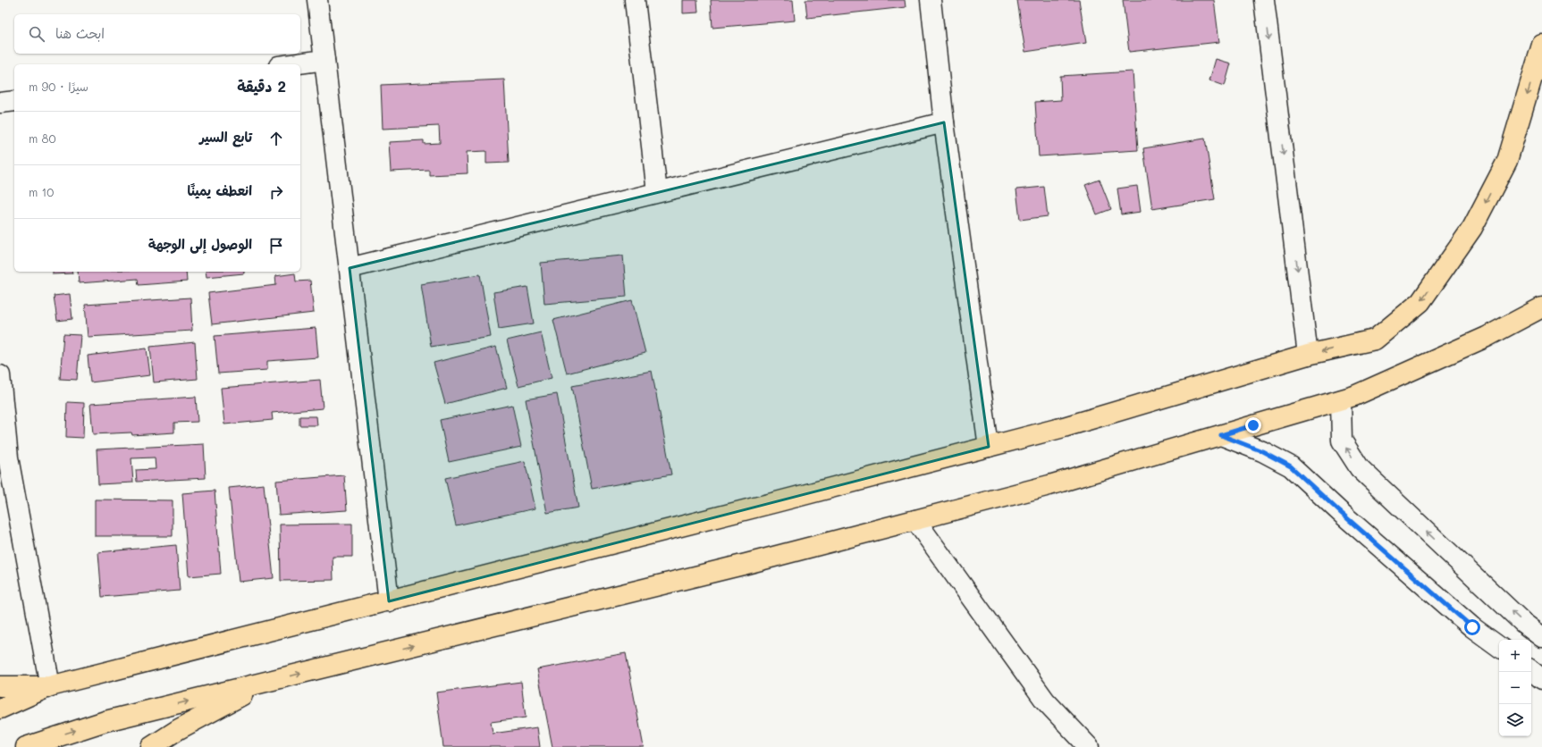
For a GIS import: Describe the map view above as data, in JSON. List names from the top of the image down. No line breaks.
{"page":{"search":"ابحث هنا","heading":["2 دقيقة","سيرًا · 90 m"],"list":[["تابع السير","80 m"],["انعطف يمينًا","10 m"],"الوصول إلى الوجهة"],"map_buttons":["+","−"]}}
